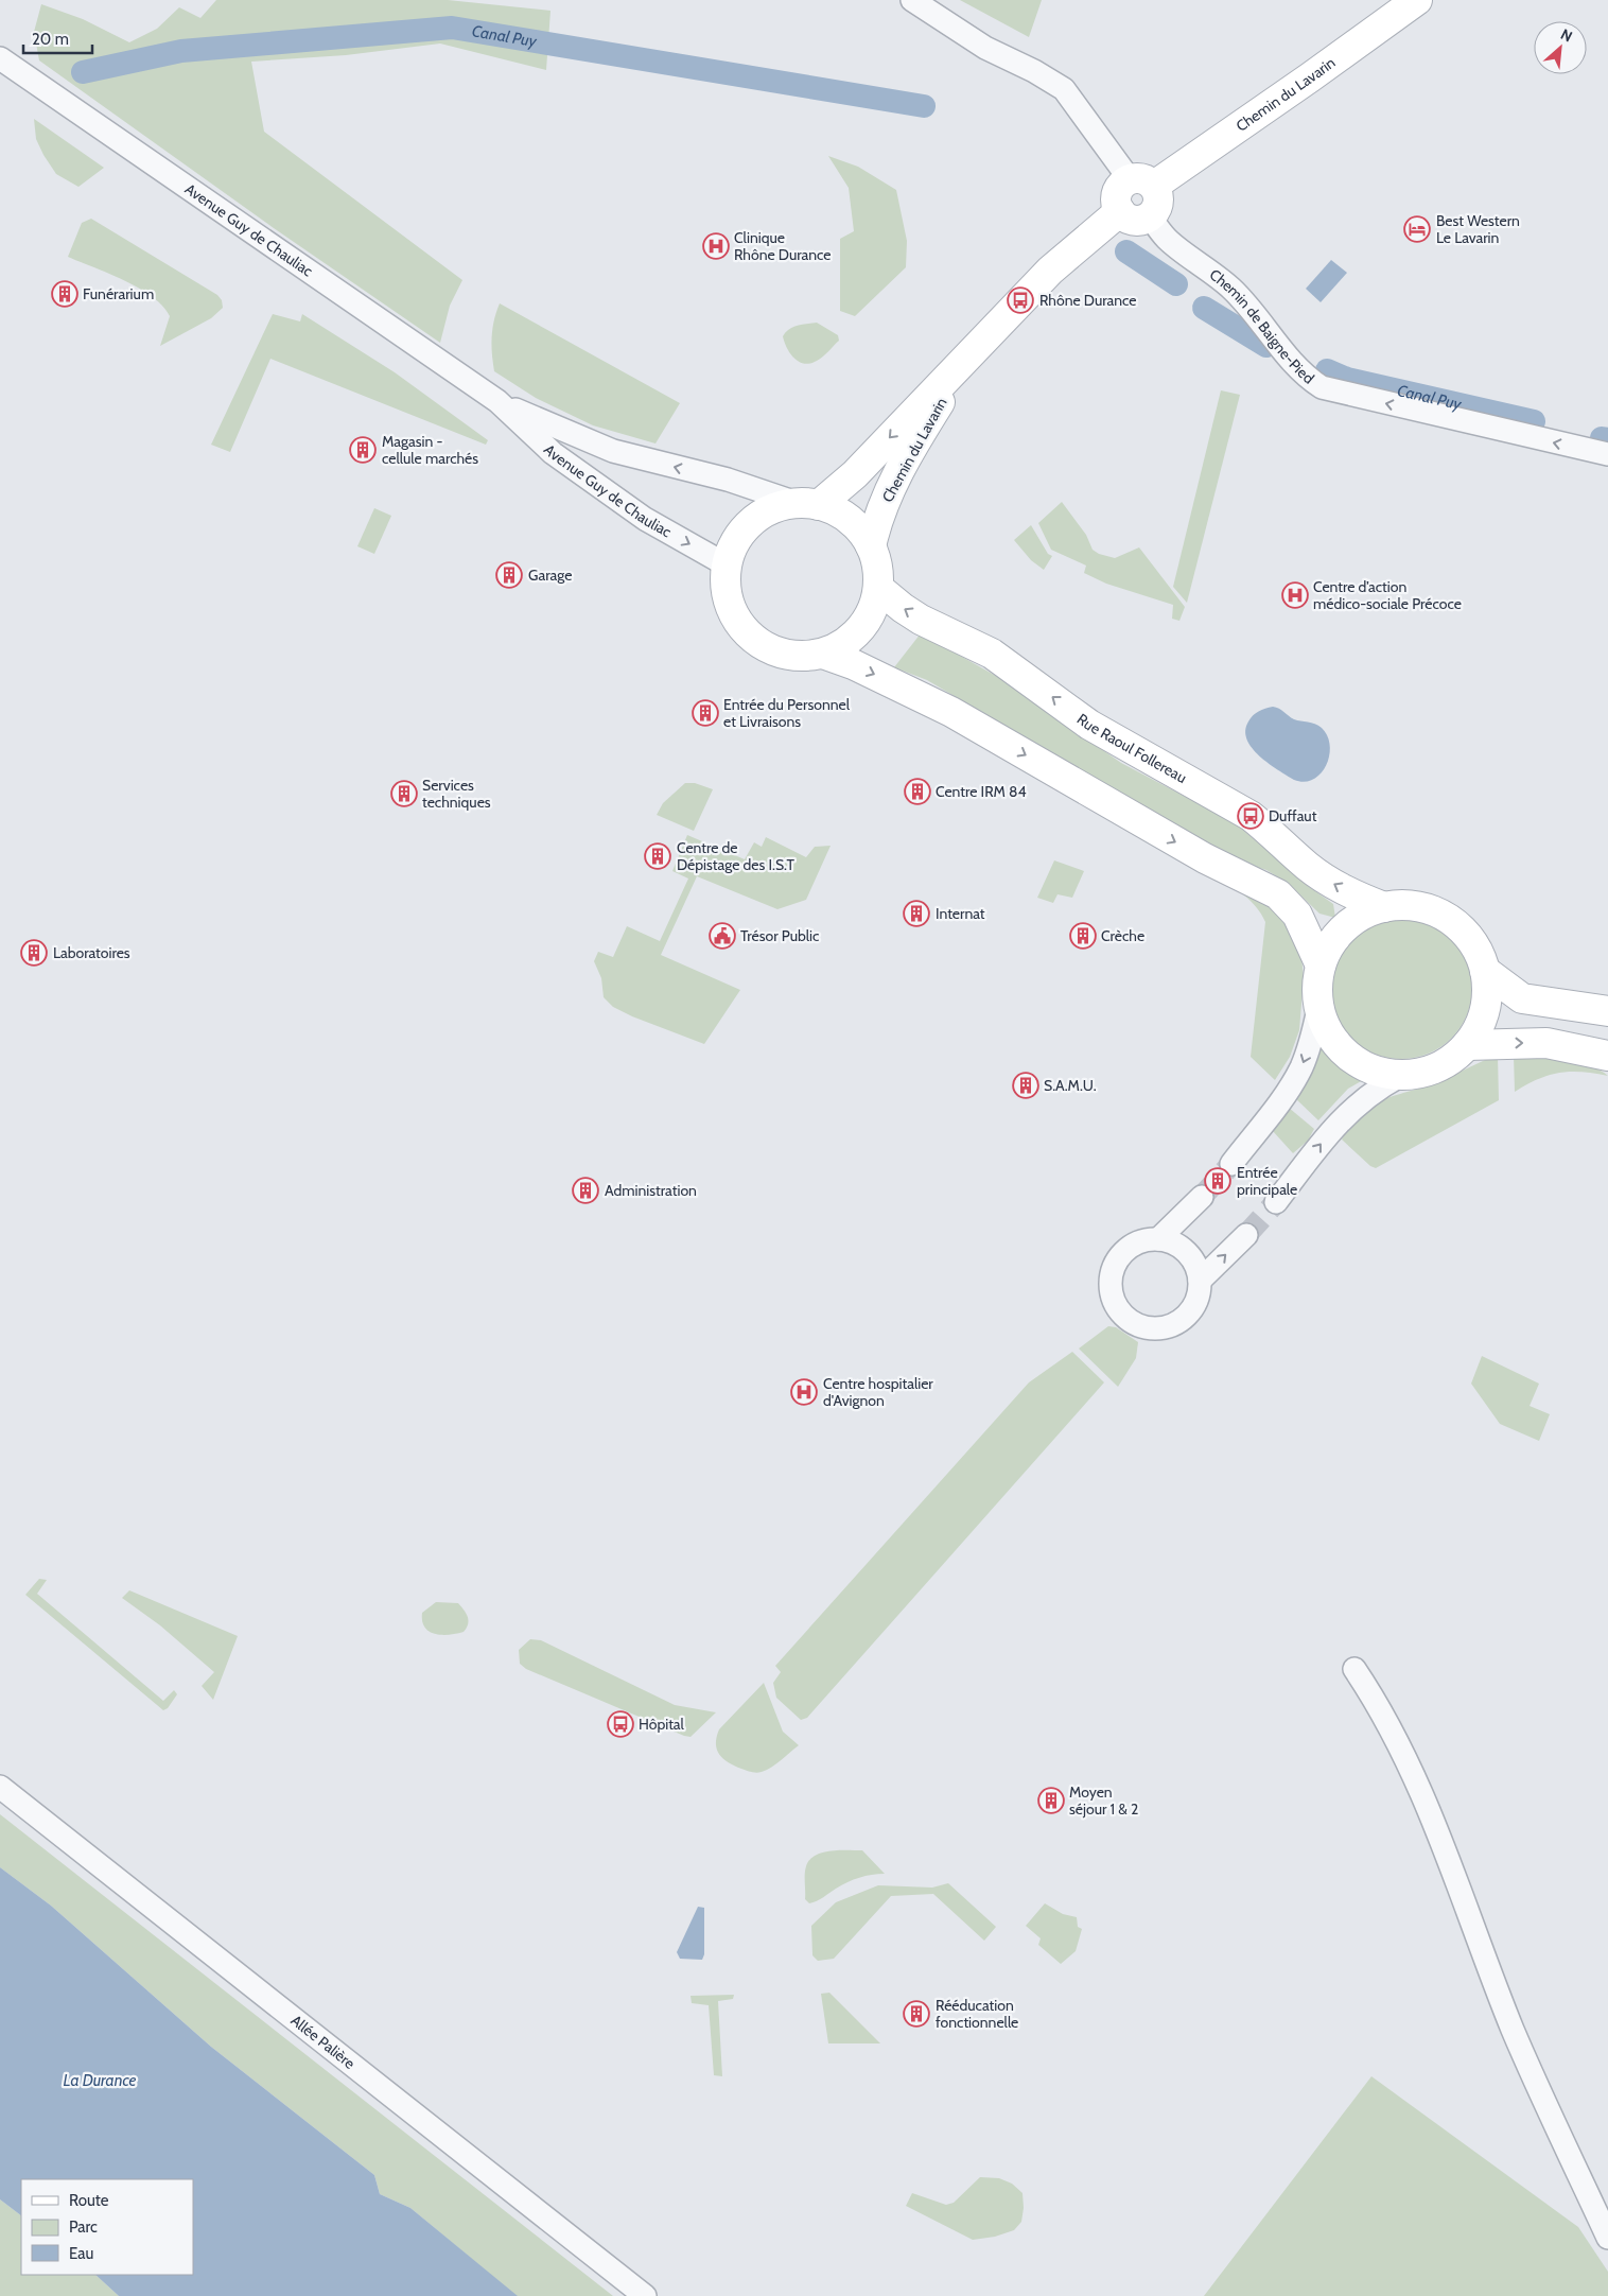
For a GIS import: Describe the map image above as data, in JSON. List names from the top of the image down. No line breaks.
{"streets":{"street":["Chemin du Lavarin","Avenue Guy de Chauliac","Chemin de Baigne-Pied","Rue Raoul Follereau","Allée Palière"]},"crossings":[["Chemin du Lavarin","Avenue Guy de Chauliac"],["Chemin du Lavarin","Chemin de Baigne-Pied"],["Chemin du Lavarin","Rue Raoul Follereau"],["Avenue Guy de Chauliac","Rue Raoul Follereau"]],"one_way":["Chemin de Baigne-Pied"],"water":["Canal Puy","La Durance"],"places":{"hotel":["Best Western Le Lavarin"],"hospital":["Clinique Rhône Durance","Centre d’action médico-sociale Précoce","Centre hospitalier d'Avignon"],"building":["Funérarium","Magasin - cellule marchés","Garage","Entrée du Personnel et Livraisons","Centre IRM 84","Services techniques","Centre de Dépistage des I.S.T","Internat","Crèche","Laboratoires","S.A.M.U.","Entrée principale","Administration","Moyen séjour 1 & 2","Rééducation fonctionnelle"],"bus stop":["Rhône Durance","Duffaut","Hôpital"],"public building":["Trésor Public"]},"legend":["Route","Parc","Eau"],"scale_bar":"20 m","north":"top right"}
